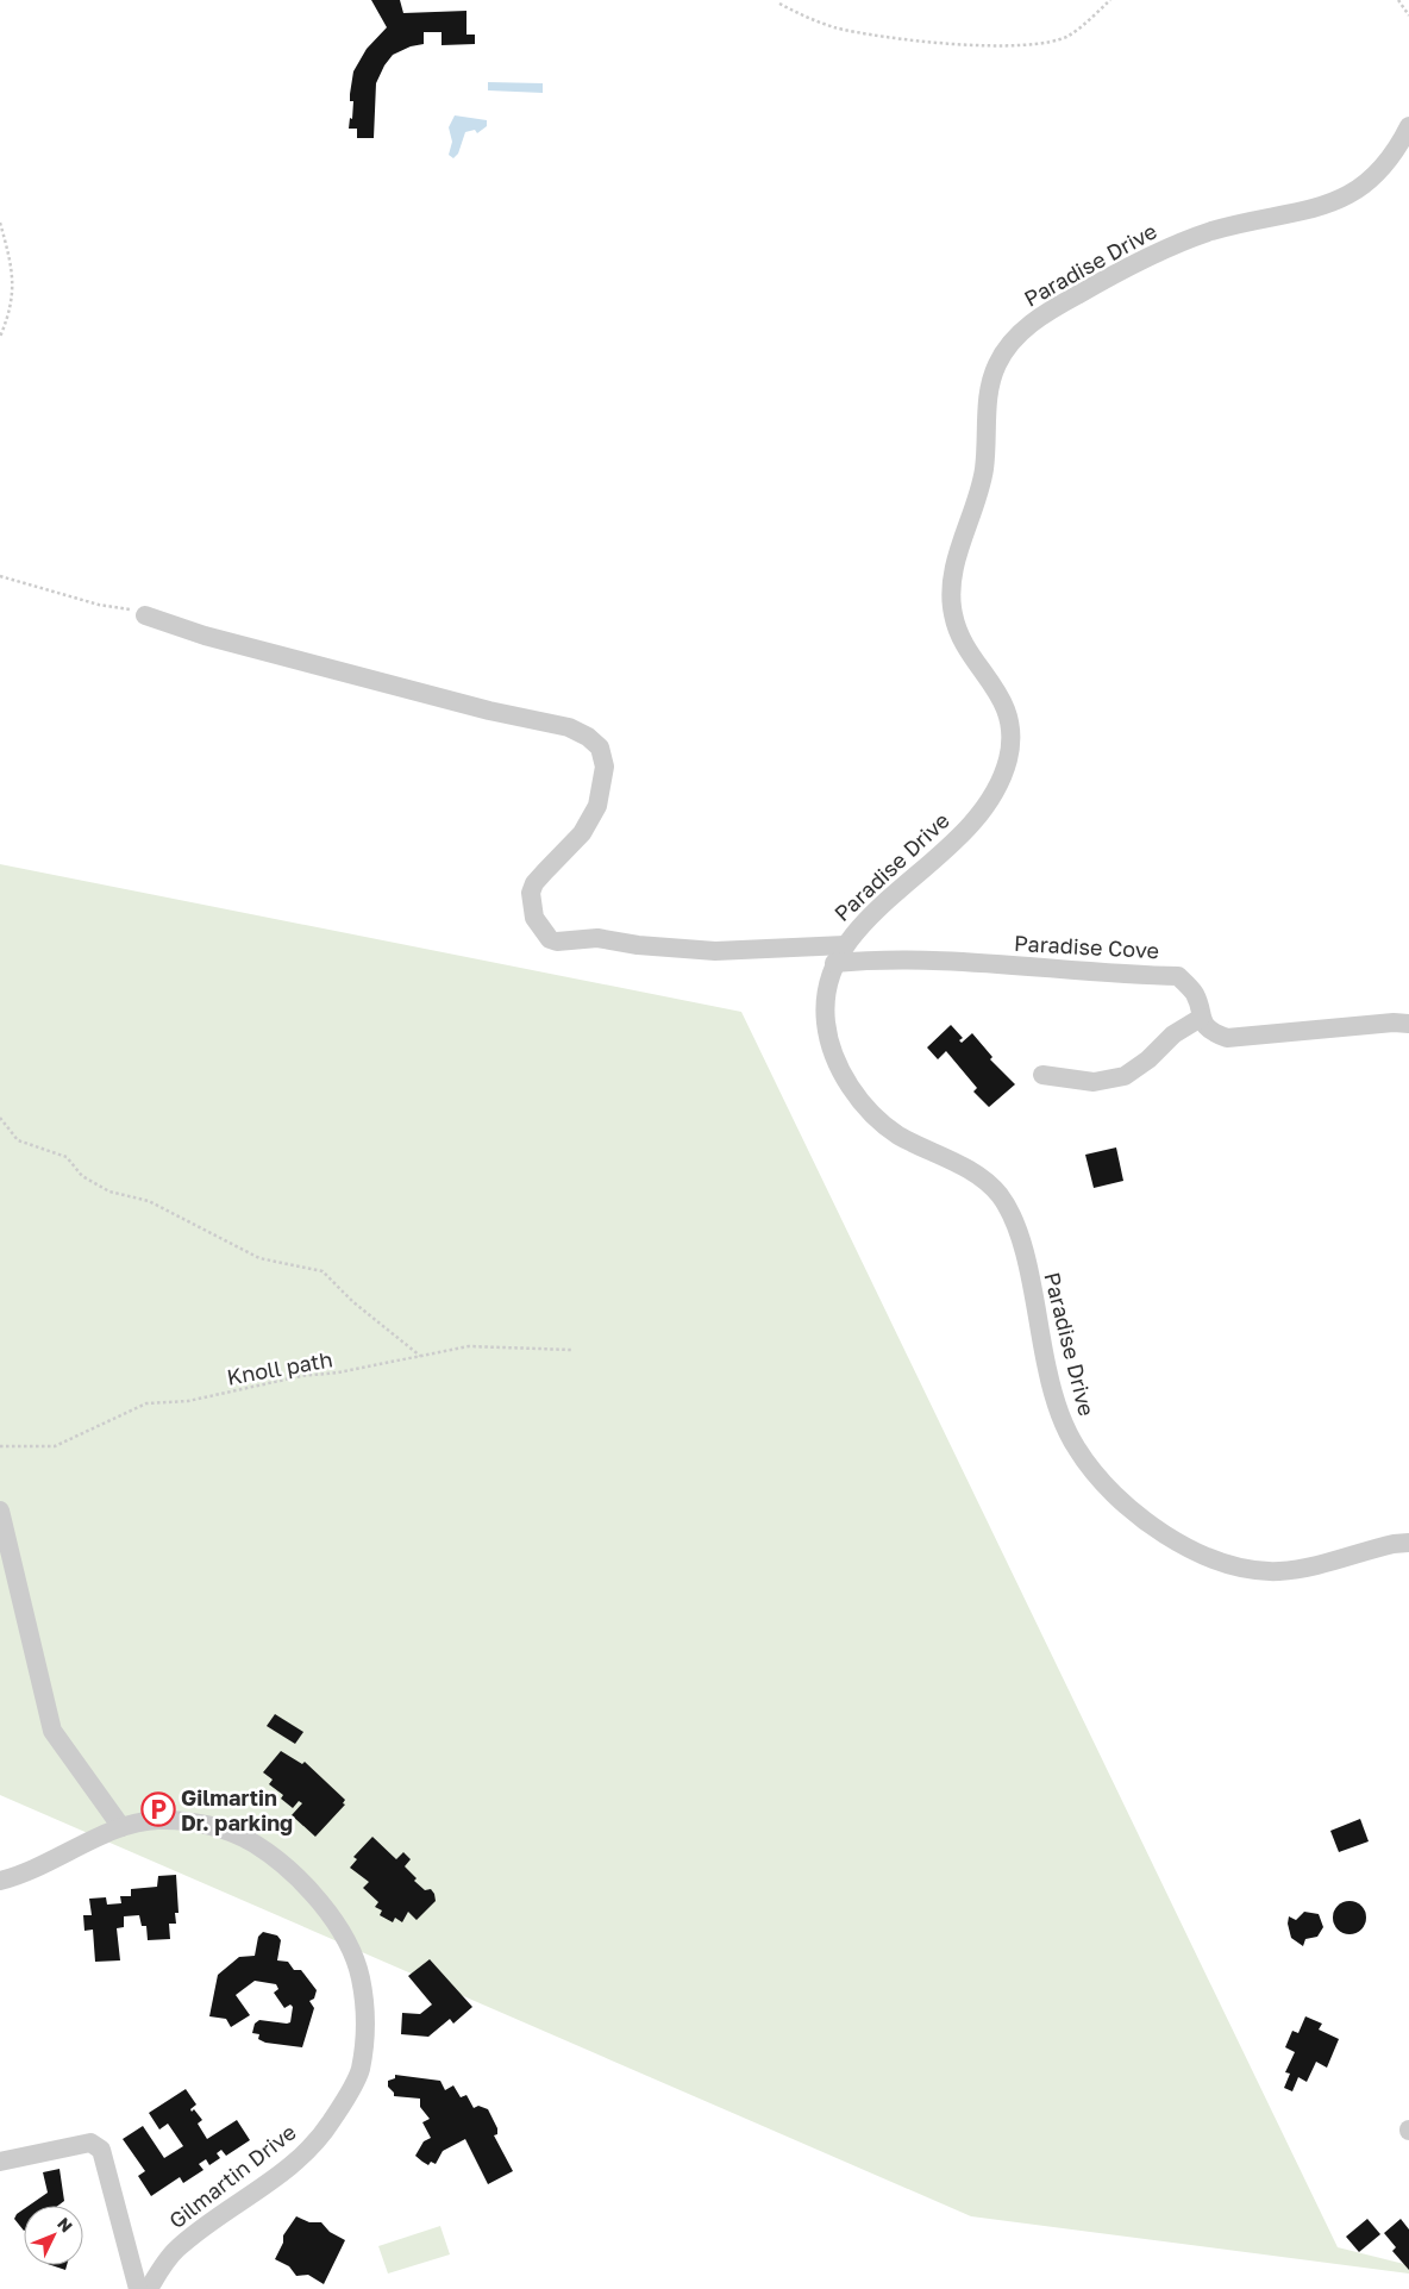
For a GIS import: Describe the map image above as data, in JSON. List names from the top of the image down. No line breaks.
{"streets":{"street":["Paradise Drive","Paradise Cove","Gilmartin Drive"],"path":["Knoll path"]},"crossings":[["Paradise Drive","Paradise Cove"]],"places":{"parking":["Gilmartin Dr. parking"]},"north":"top right"}
